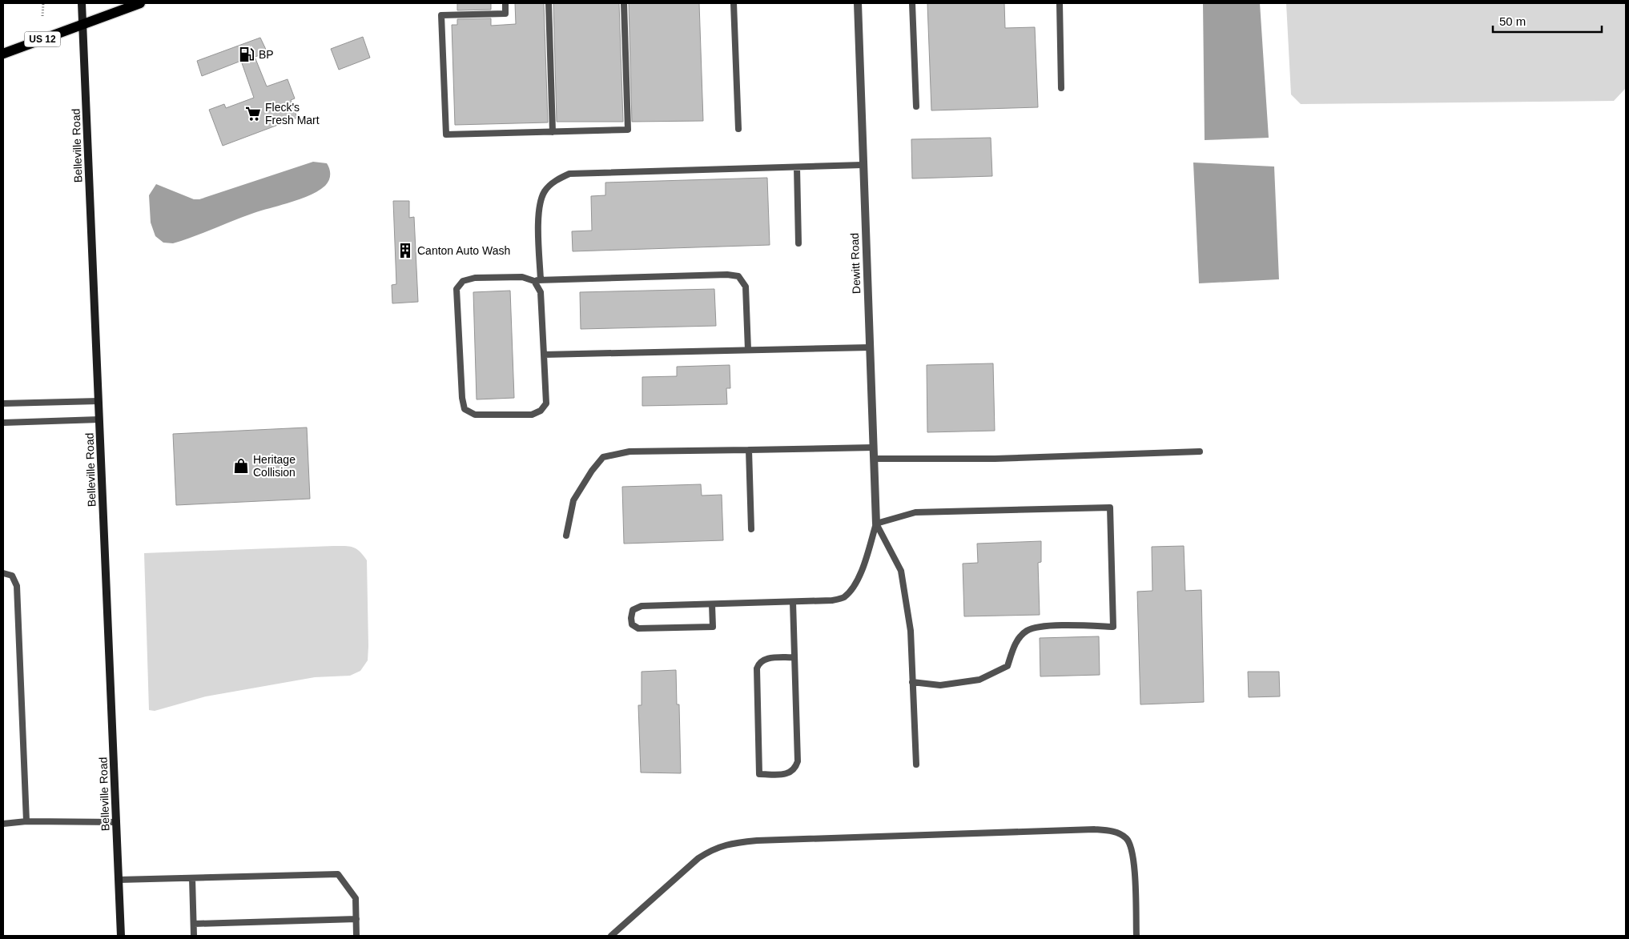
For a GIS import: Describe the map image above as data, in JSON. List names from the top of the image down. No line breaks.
{"streets":{"main road":["US 12","Belleville Road"],"street":["Dewitt Road"]},"crossings":[["US 12","Belleville Road"]],"places":{"fuel station":["BP"],"supermarket":["Fleck's Fresh Mart"],"building":["Canton Auto Wash"],"shop":["Heritage Collision"]},"scale_bar":"50 m"}
